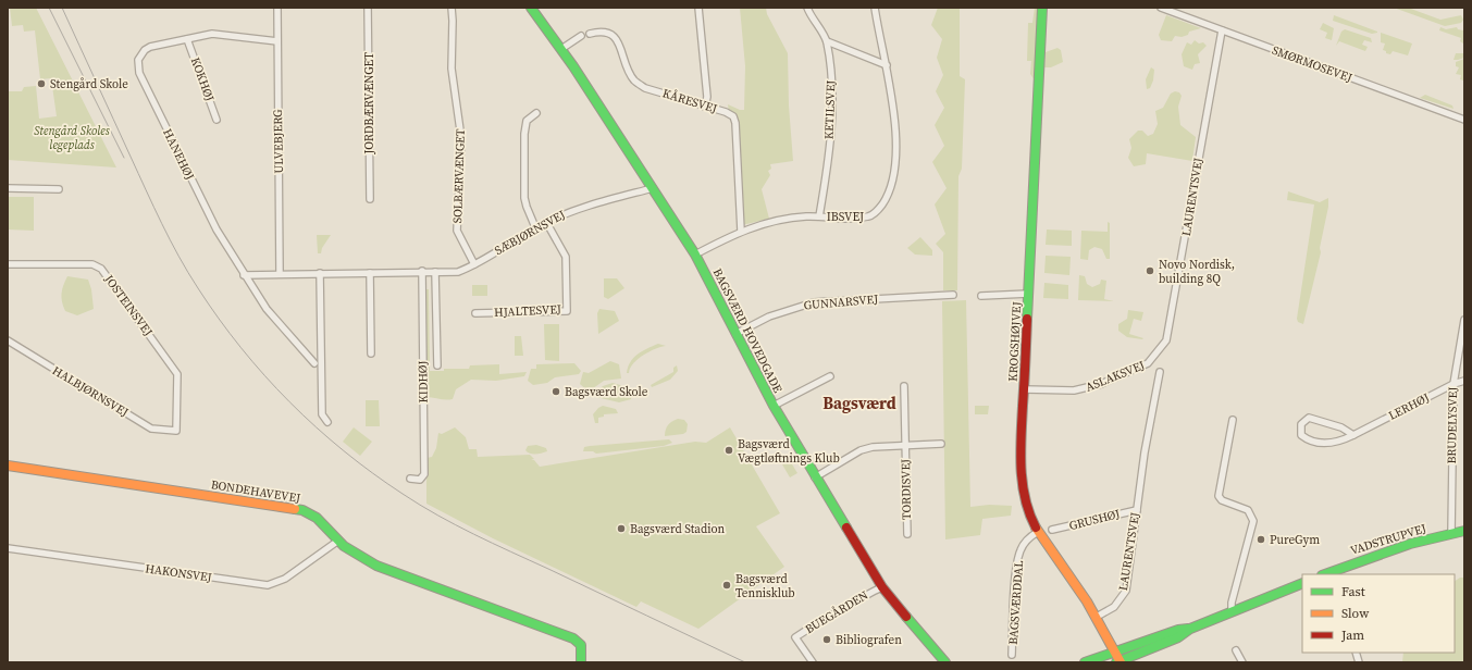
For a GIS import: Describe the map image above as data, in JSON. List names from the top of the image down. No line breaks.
{"streets":{"street":["SMØRMOSEVEJ","KOKHØJ","KÅRESVEJ","JORDBÆRVÆNGET","KETILSVEJ","ULVEBJERG","HANEHØJ","SOLBÆRVÆNGET","LAURENTSVEJ","IBSVEJ","SÆBJØRNSVEJ","GUNNARSVEJ","JOSTEINSVEJ","HJALTESVEJ","BAGSVÆRD HOVEDGADE","KROGSHØJVEJ","ASLAKSVEJ","KIDHØJ","HALBJØRNSVEJ","LERHØJ","BRUDELYSVEJ","TORDISVEJ","BONDEHAVEVEJ","GRUSHØJ","VADSTRUPVEJ","HAKONSVEJ","BAGSVÆRDDAL","BUEGÅRDEN"]},"crossings":[["SMØRMOSEVEJ","LAURENTSVEJ"],["KOKHØJ","HANEHØJ"],["KÅRESVEJ","IBSVEJ"],["KETILSVEJ","IBSVEJ"],["ULVEBJERG","HANEHØJ"],["ULVEBJERG","SÆBJØRNSVEJ"],["HANEHØJ","SÆBJØRNSVEJ"],["SOLBÆRVÆNGET","SÆBJØRNSVEJ"],["LAURENTSVEJ","KROGSHØJVEJ"],["LAURENTSVEJ","ASLAKSVEJ"],["LAURENTSVEJ","GRUSHØJ"],["IBSVEJ","BAGSVÆRD HOVEDGADE"],["SÆBJØRNSVEJ","HJALTESVEJ"],["SÆBJØRNSVEJ","BAGSVÆRD HOVEDGADE"],["SÆBJØRNSVEJ","KIDHØJ"],["GUNNARSVEJ","BAGSVÆRD HOVEDGADE"],["JOSTEINSVEJ","HALBJØRNSVEJ"],["BAGSVÆRD HOVEDGADE","TORDISVEJ"],["BAGSVÆRD HOVEDGADE","BUEGÅRDEN"],["KROGSHØJVEJ","ASLAKSVEJ"],["KROGSHØJVEJ","BAGSVÆRDDAL"],["LERHØJ","BRUDELYSVEJ"],["BRUDELYSVEJ","VADSTRUPVEJ"],["BONDEHAVEVEJ","HAKONSVEJ"]],"districts":["Bagsværd"],"parks":["Stengård Skoles legeplads"],"places":["Stengård Skole","Novo Nordisk, building 8Q","Bagsværd Skole","Bagsværd Vægtløftnings Klub","Bagsværd Stadion","PureGym","Bagsværd Tennisklub","Bibliografen"],"legend":["Fast","Slow","Jam"]}
